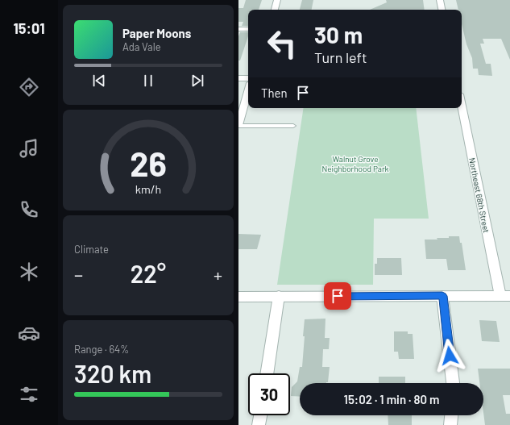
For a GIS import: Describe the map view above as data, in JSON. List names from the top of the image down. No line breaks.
{"streets":{"street":["Northeast 68th Street"]},"parks":["Walnut Grove Neighborhood Park"],"page":{"tabs":"15:01","turn":["30 m","Turn left"],"song":["Paper Moons","Ada Vale"],"then":"Then","tile":["Climate",["Range · 64%","320 km"]],"heat":["−","22°","+"],"limit":"30","trip":"15:02 · 1 min · 80 m","gauge":["26","km/h"]}}
